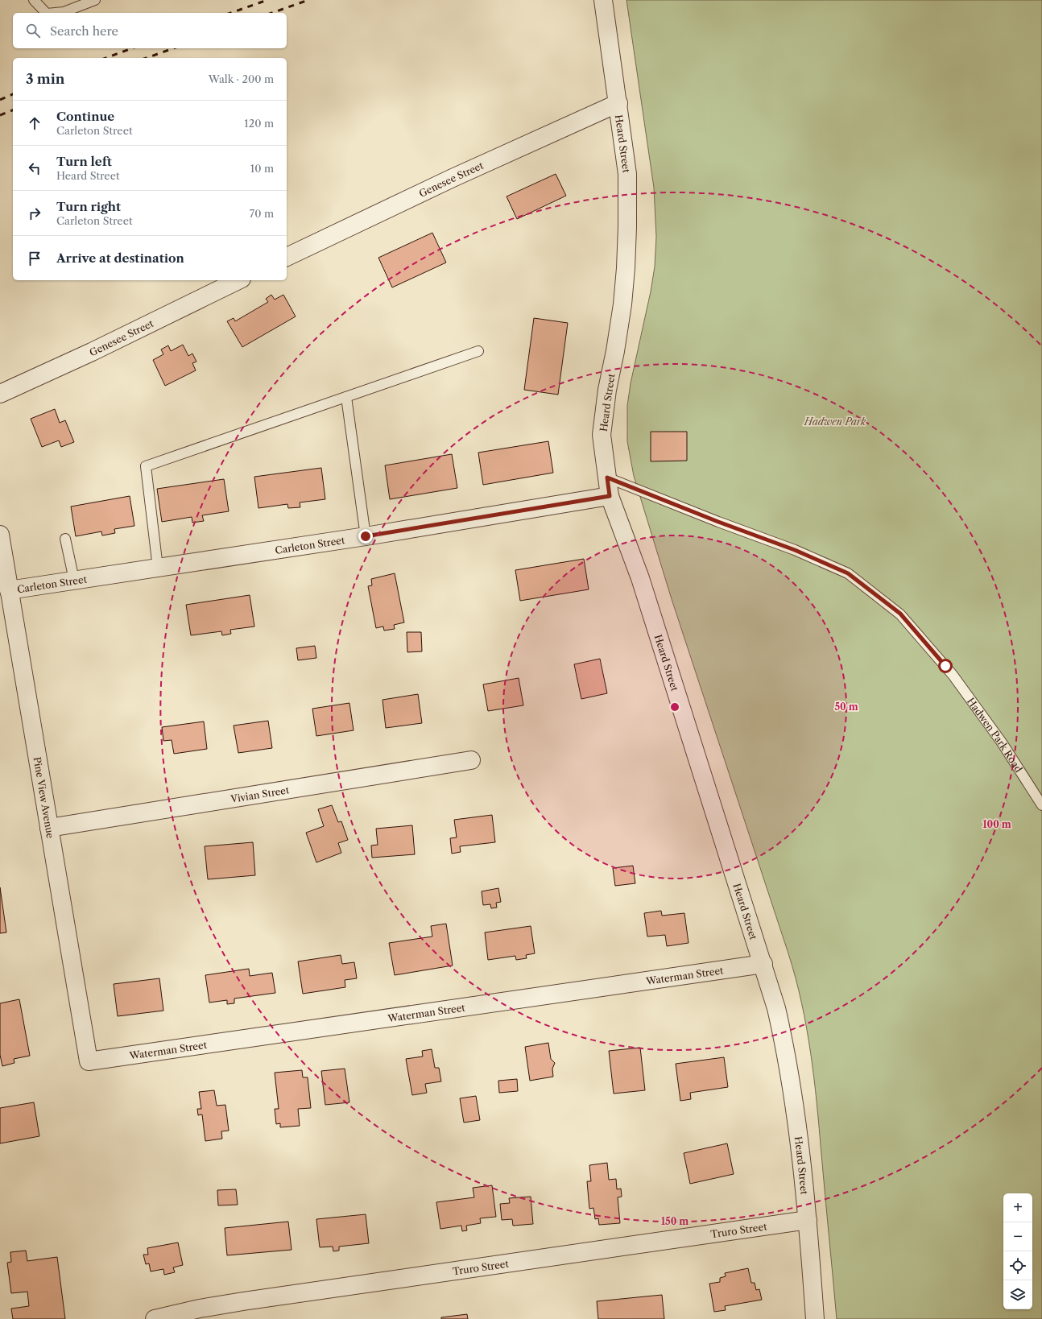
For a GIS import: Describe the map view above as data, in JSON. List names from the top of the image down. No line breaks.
{"streets":{"street":["Heard Street","Genesee Street","Carleton Street","Vivian Street","Pine View Avenue","Waterman Street","Truro Street"],"lane":["Hadwen Park Road"]},"crossings":[["Heard Street","Genesee Street"],["Heard Street","Carleton Street"],["Heard Street","Hadwen Park Road"],["Heard Street","Waterman Street"],["Heard Street","Truro Street"],["Carleton Street","Pine View Avenue"],["Vivian Street","Pine View Avenue"],["Pine View Avenue","Waterman Street"]],"parks":["Hadwen Park"],"page":{"search":"Search here","heading":["3 min","Walk · 200 m"],"list":[["Continue","Carleton Street","120 m"],["Turn left","Heard Street","10 m"],["Turn right","Carleton Street","70 m"],"Arrive at destination"],"map_buttons":["+","−"]},"rings":["50 m","100 m","150 m"]}
